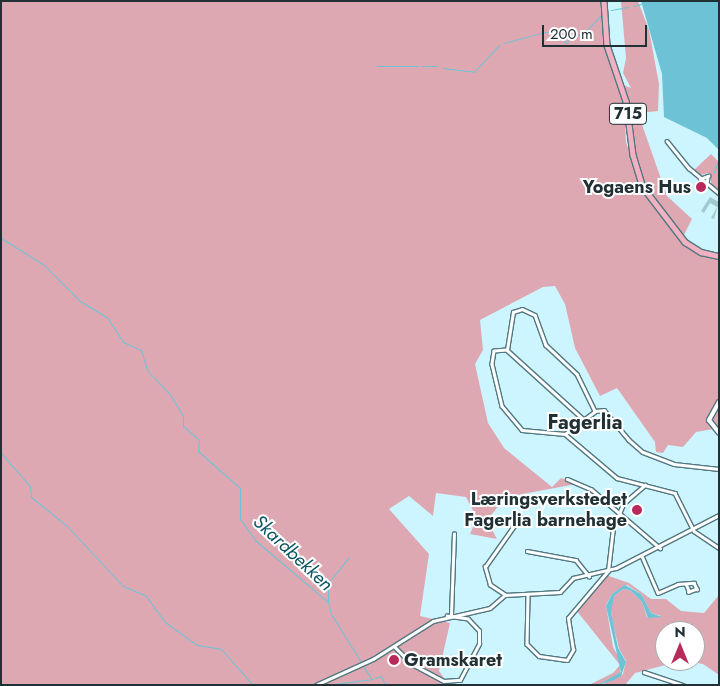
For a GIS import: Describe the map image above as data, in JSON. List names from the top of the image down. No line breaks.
{"streets":{"main road":["715"]},"districts":["Fagerlia"],"water":["Skardbekken"],"places":["Yogaens Hus","Læringsverkstedet Fagerlia barnehage","Gramskaret"],"scale_bar":"200 m","north":"top"}
